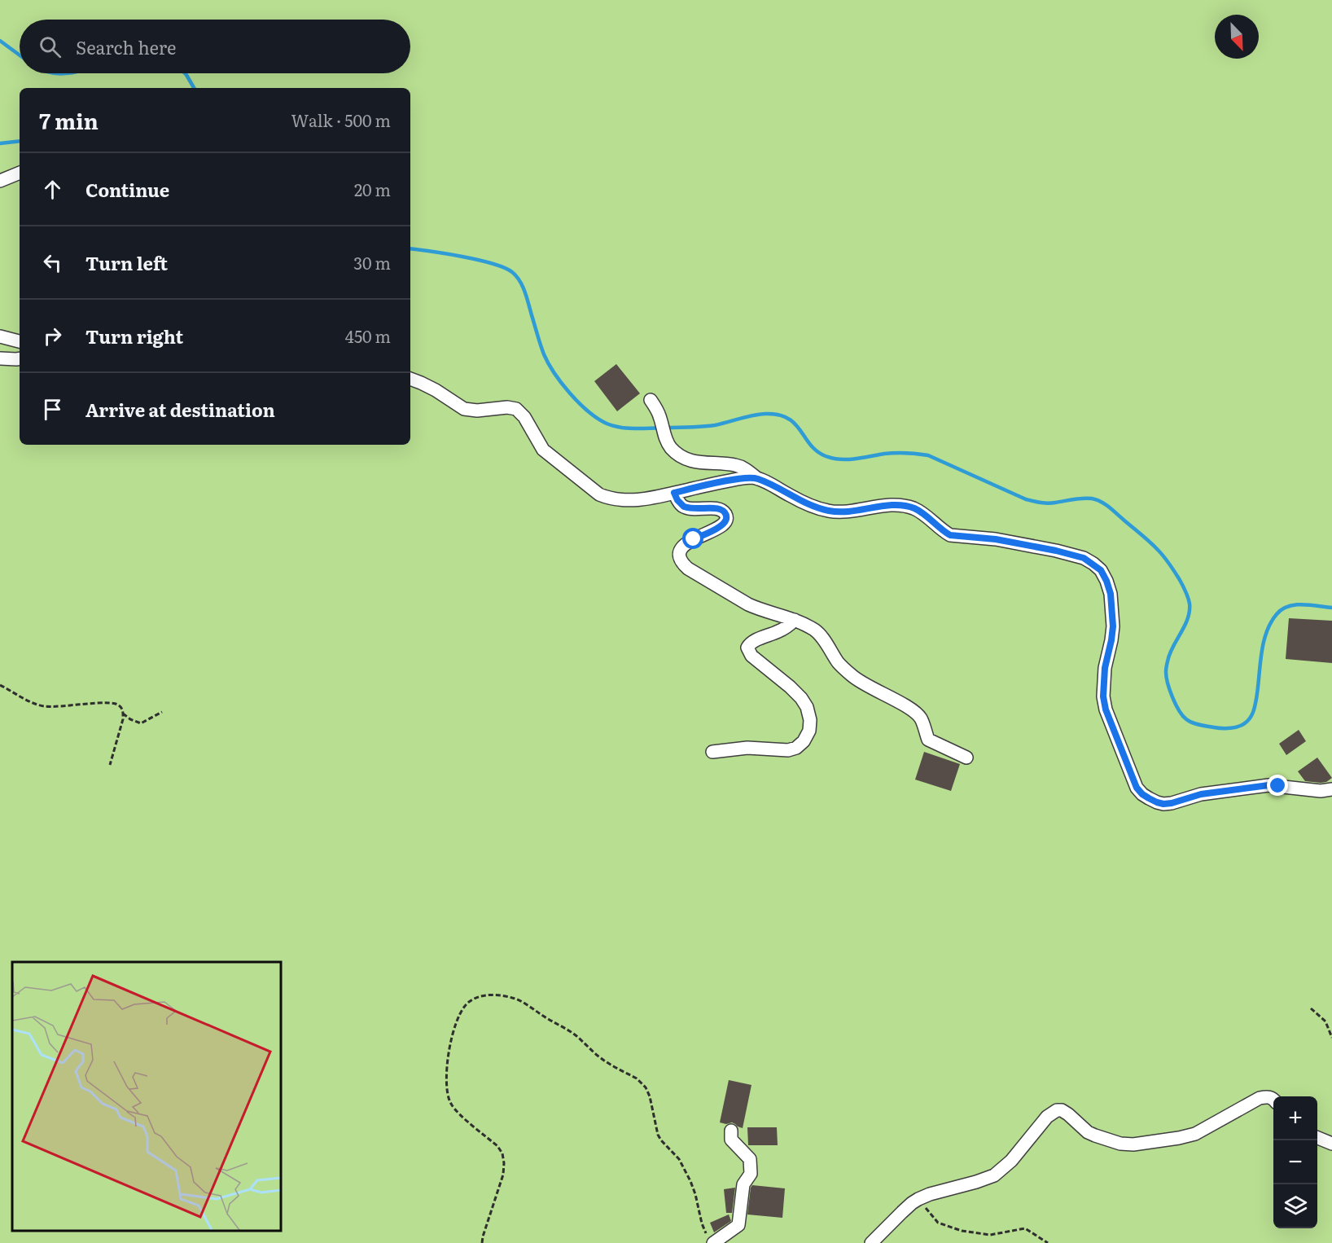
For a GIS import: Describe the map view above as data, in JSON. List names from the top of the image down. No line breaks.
{"north":"bottom right","page":{"search":"Search here","heading":["7 min","Walk · 500 m"],"list":[["Continue","20 m"],["Turn left","30 m"],["Turn right","450 m"],"Arrive at destination"],"map_buttons":["+","−"]}}
